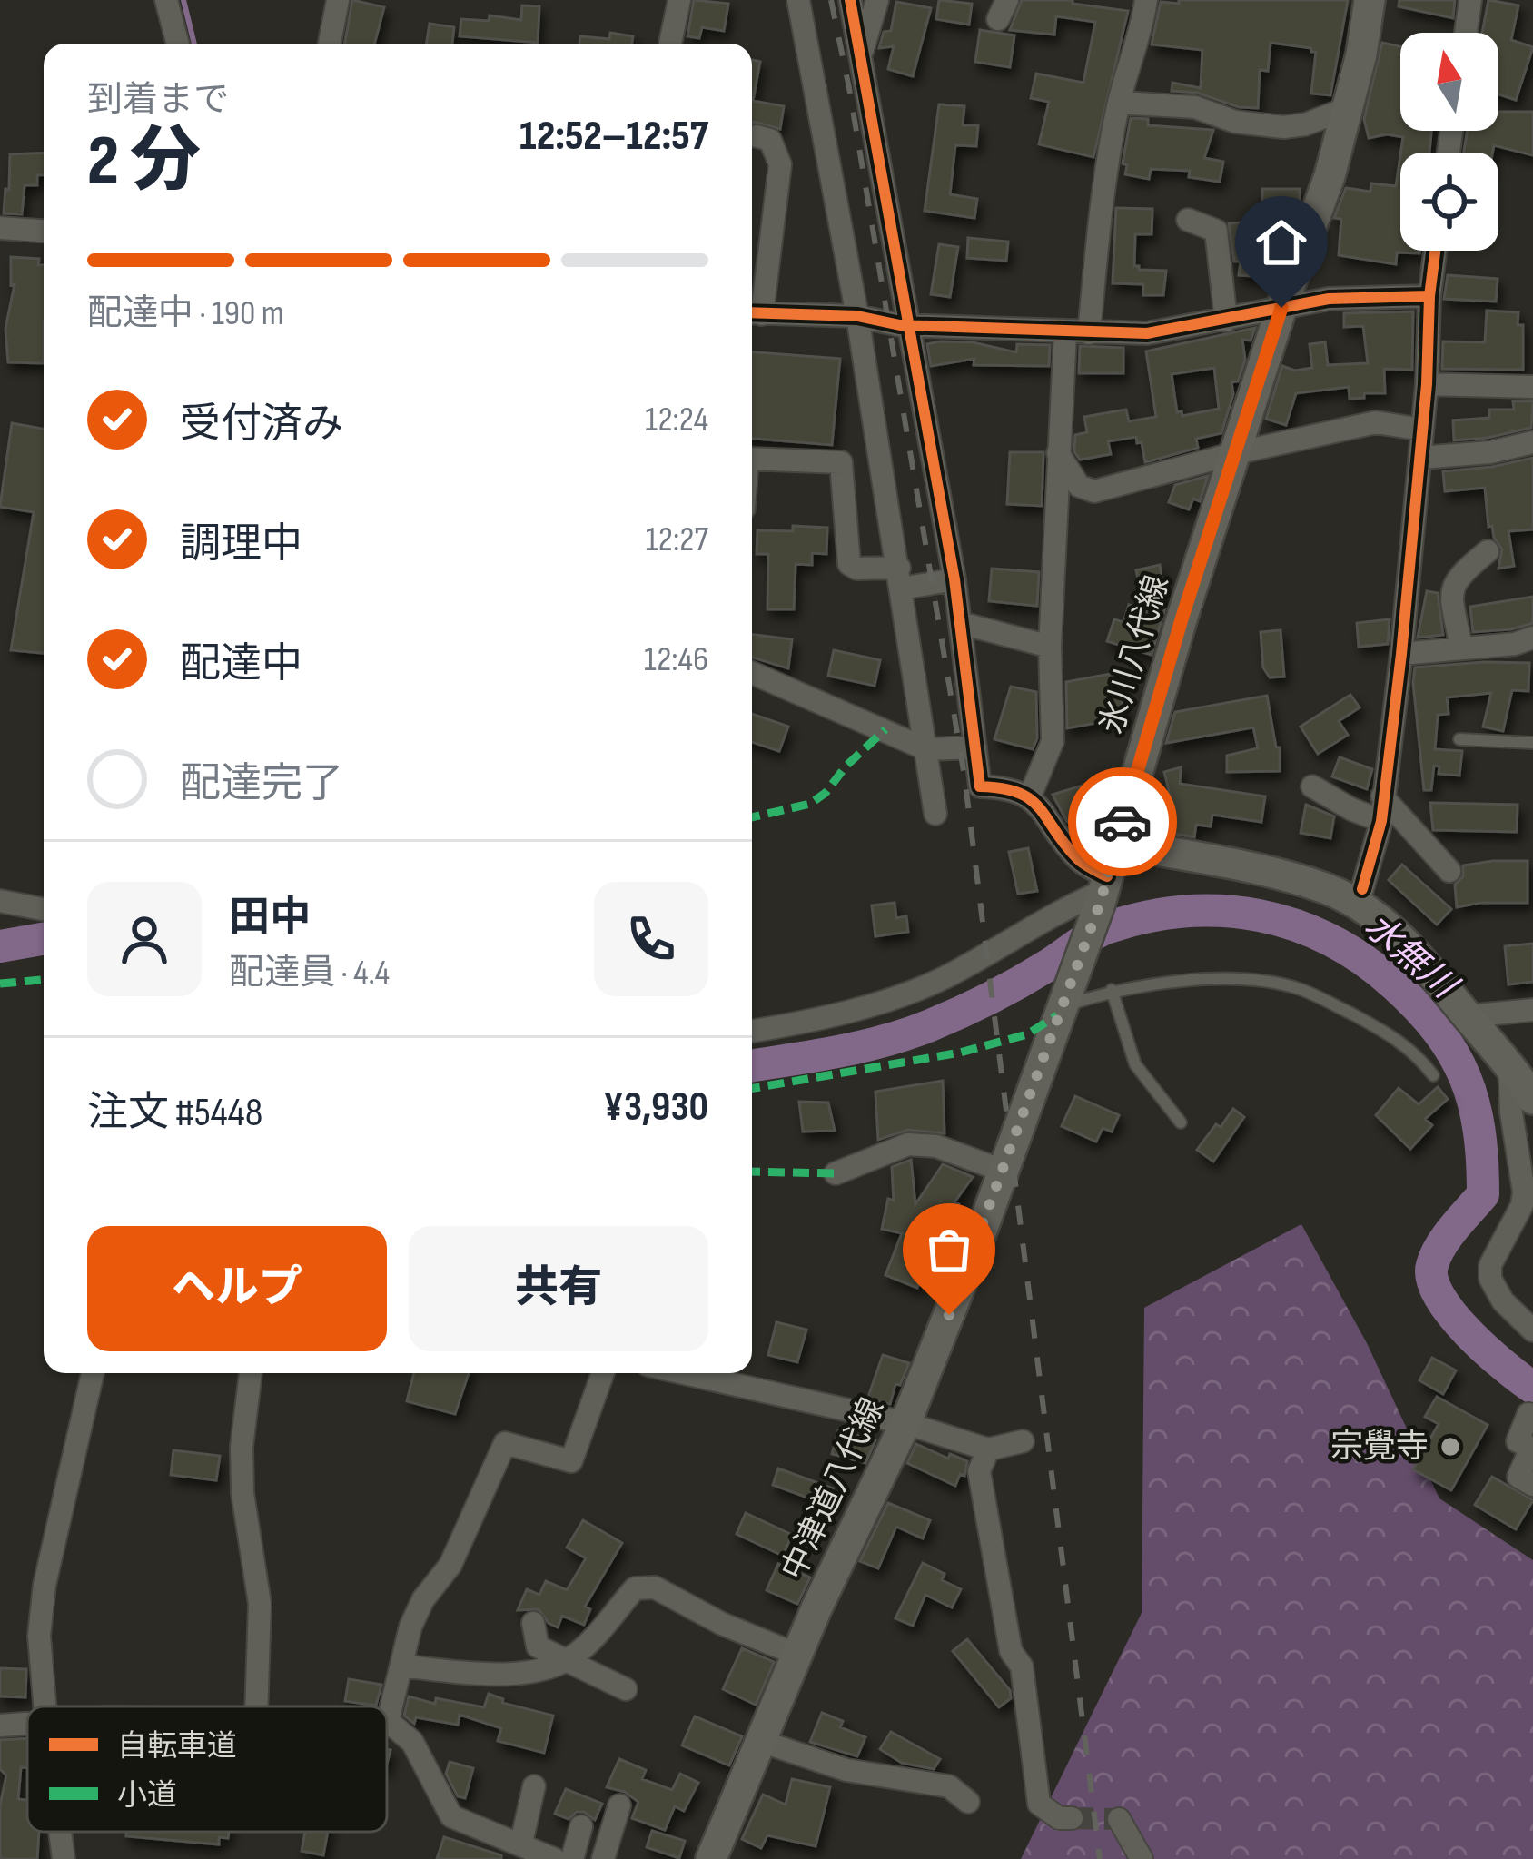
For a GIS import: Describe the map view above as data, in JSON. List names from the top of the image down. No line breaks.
{"streets":{"main road":["氷川八代線","中津道八代線"]},"crossings":[["氷川八代線","中津道八代線"]],"water":["水無川"],"places":["宗覺寺"],"legend":["自転車道","小道"],"north":"top","page":{"heading":["2 分","到着まで","12:52–12:57"],"panel":["田中","配達員 · 4.4","注文 #5448","¥3,930"],"bar":"配達中 · 190 m","list":[["受付済み","12:24"],["調理中","12:27"],["配達中","12:46"],"配達完了"],"buttons":["ヘルプ","共有"]}}
